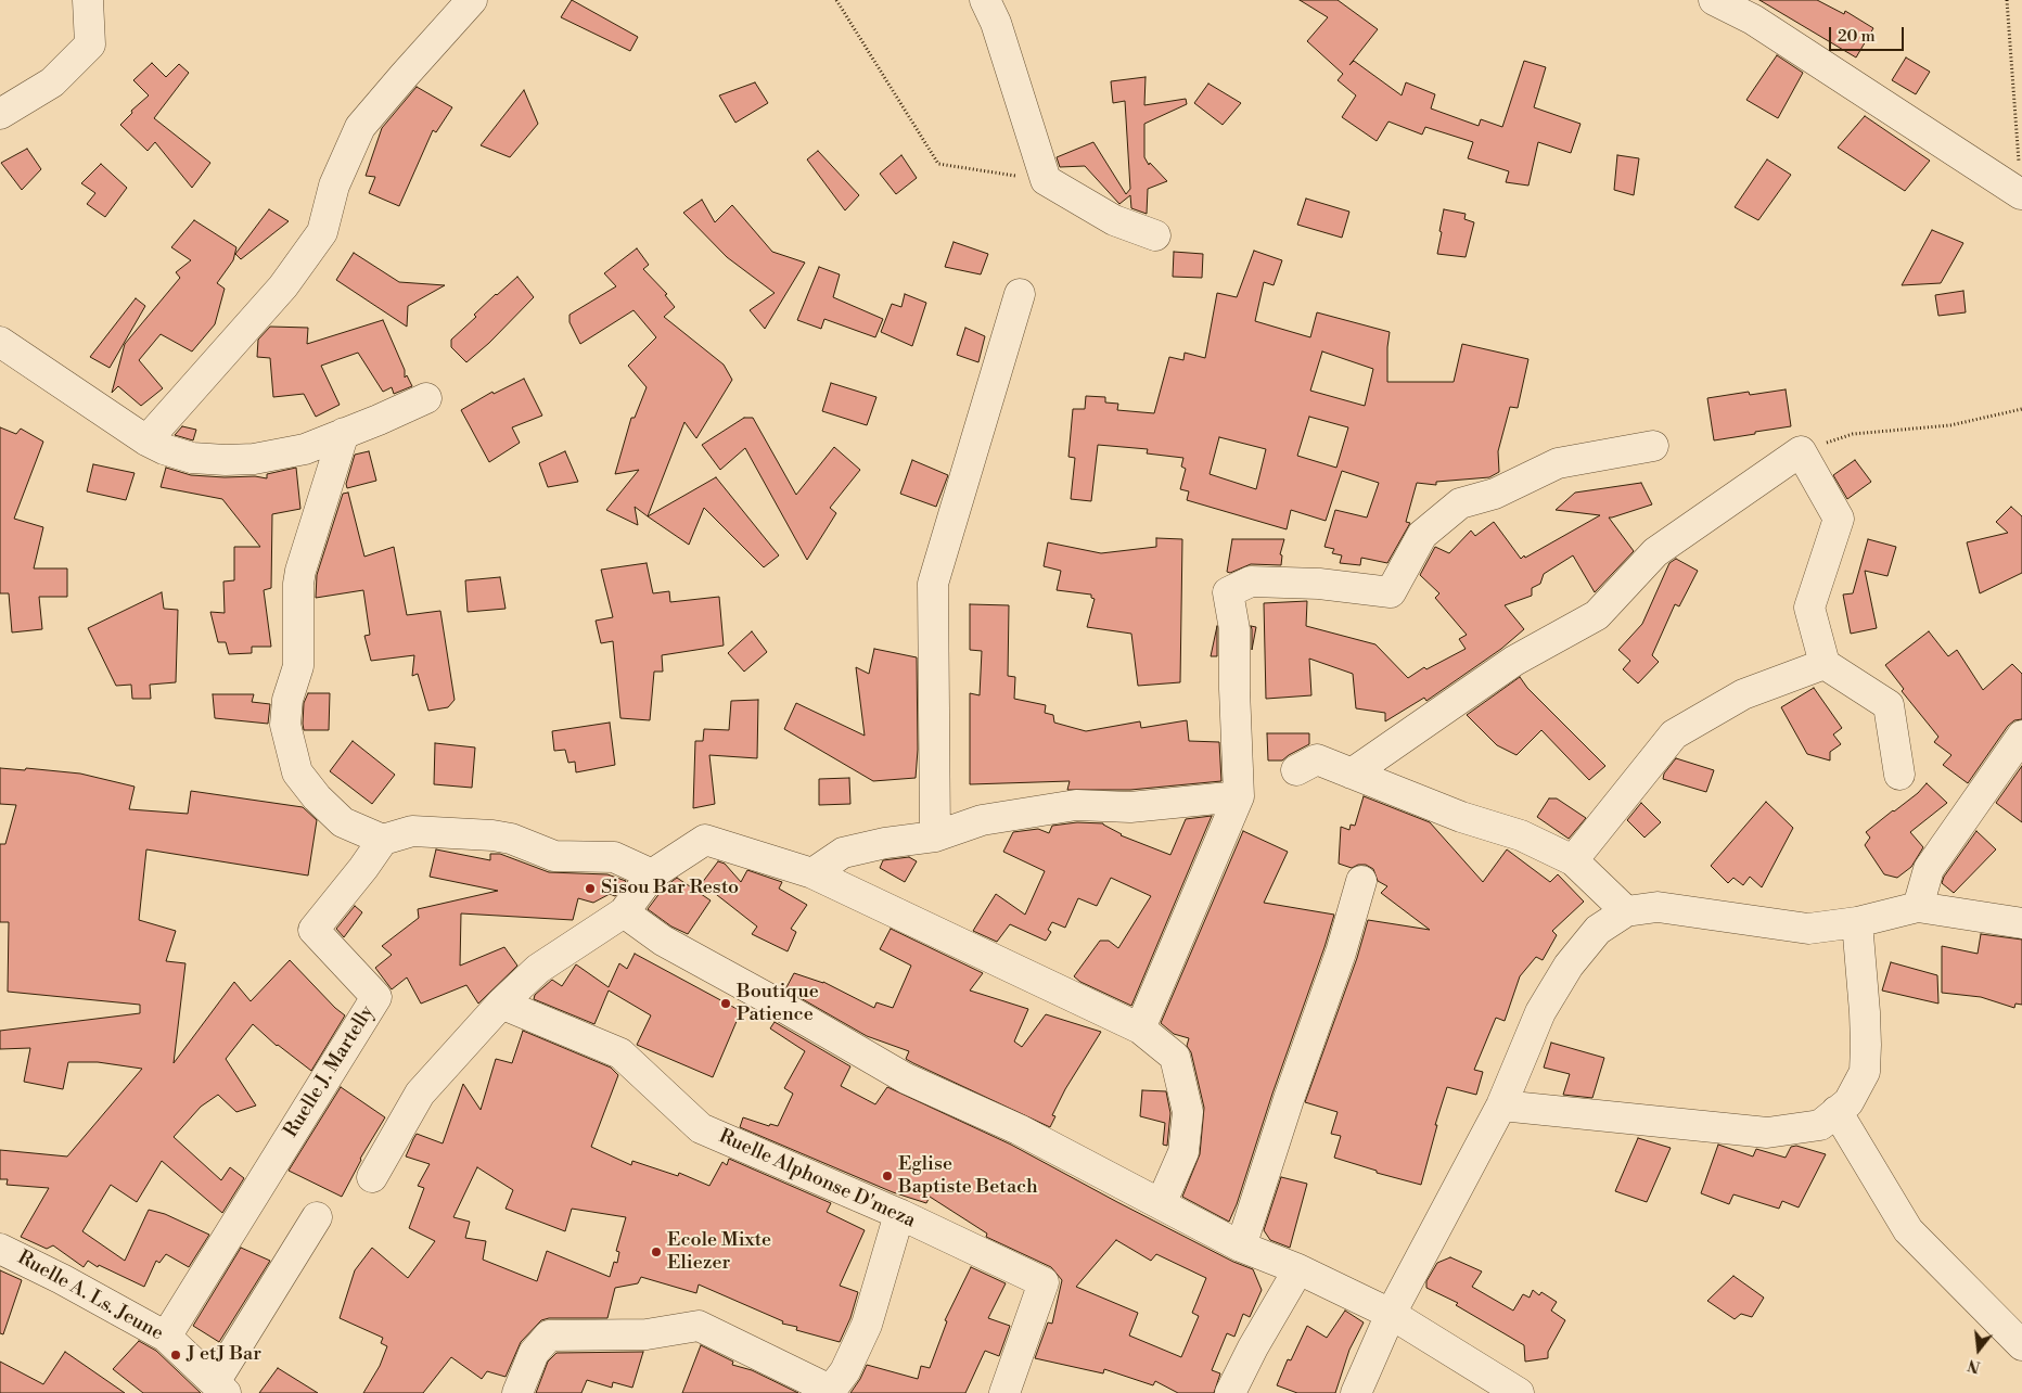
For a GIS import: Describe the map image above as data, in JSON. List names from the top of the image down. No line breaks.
{"streets":{"street":["Ruelle J. Martelly","Ruelle Alphonse D'meza","Ruelle A. Ls. Jeune"]},"crossings":[["Ruelle J. Martelly","Ruelle A. Ls. Jeune"]],"places":["Sisou Bar Resto","Boutique Patience","Eglise Baptiste Betach","Ecole Mixte Eliezer","J etJ Bar"],"scale_bar":"20 m","north":"bottom"}
